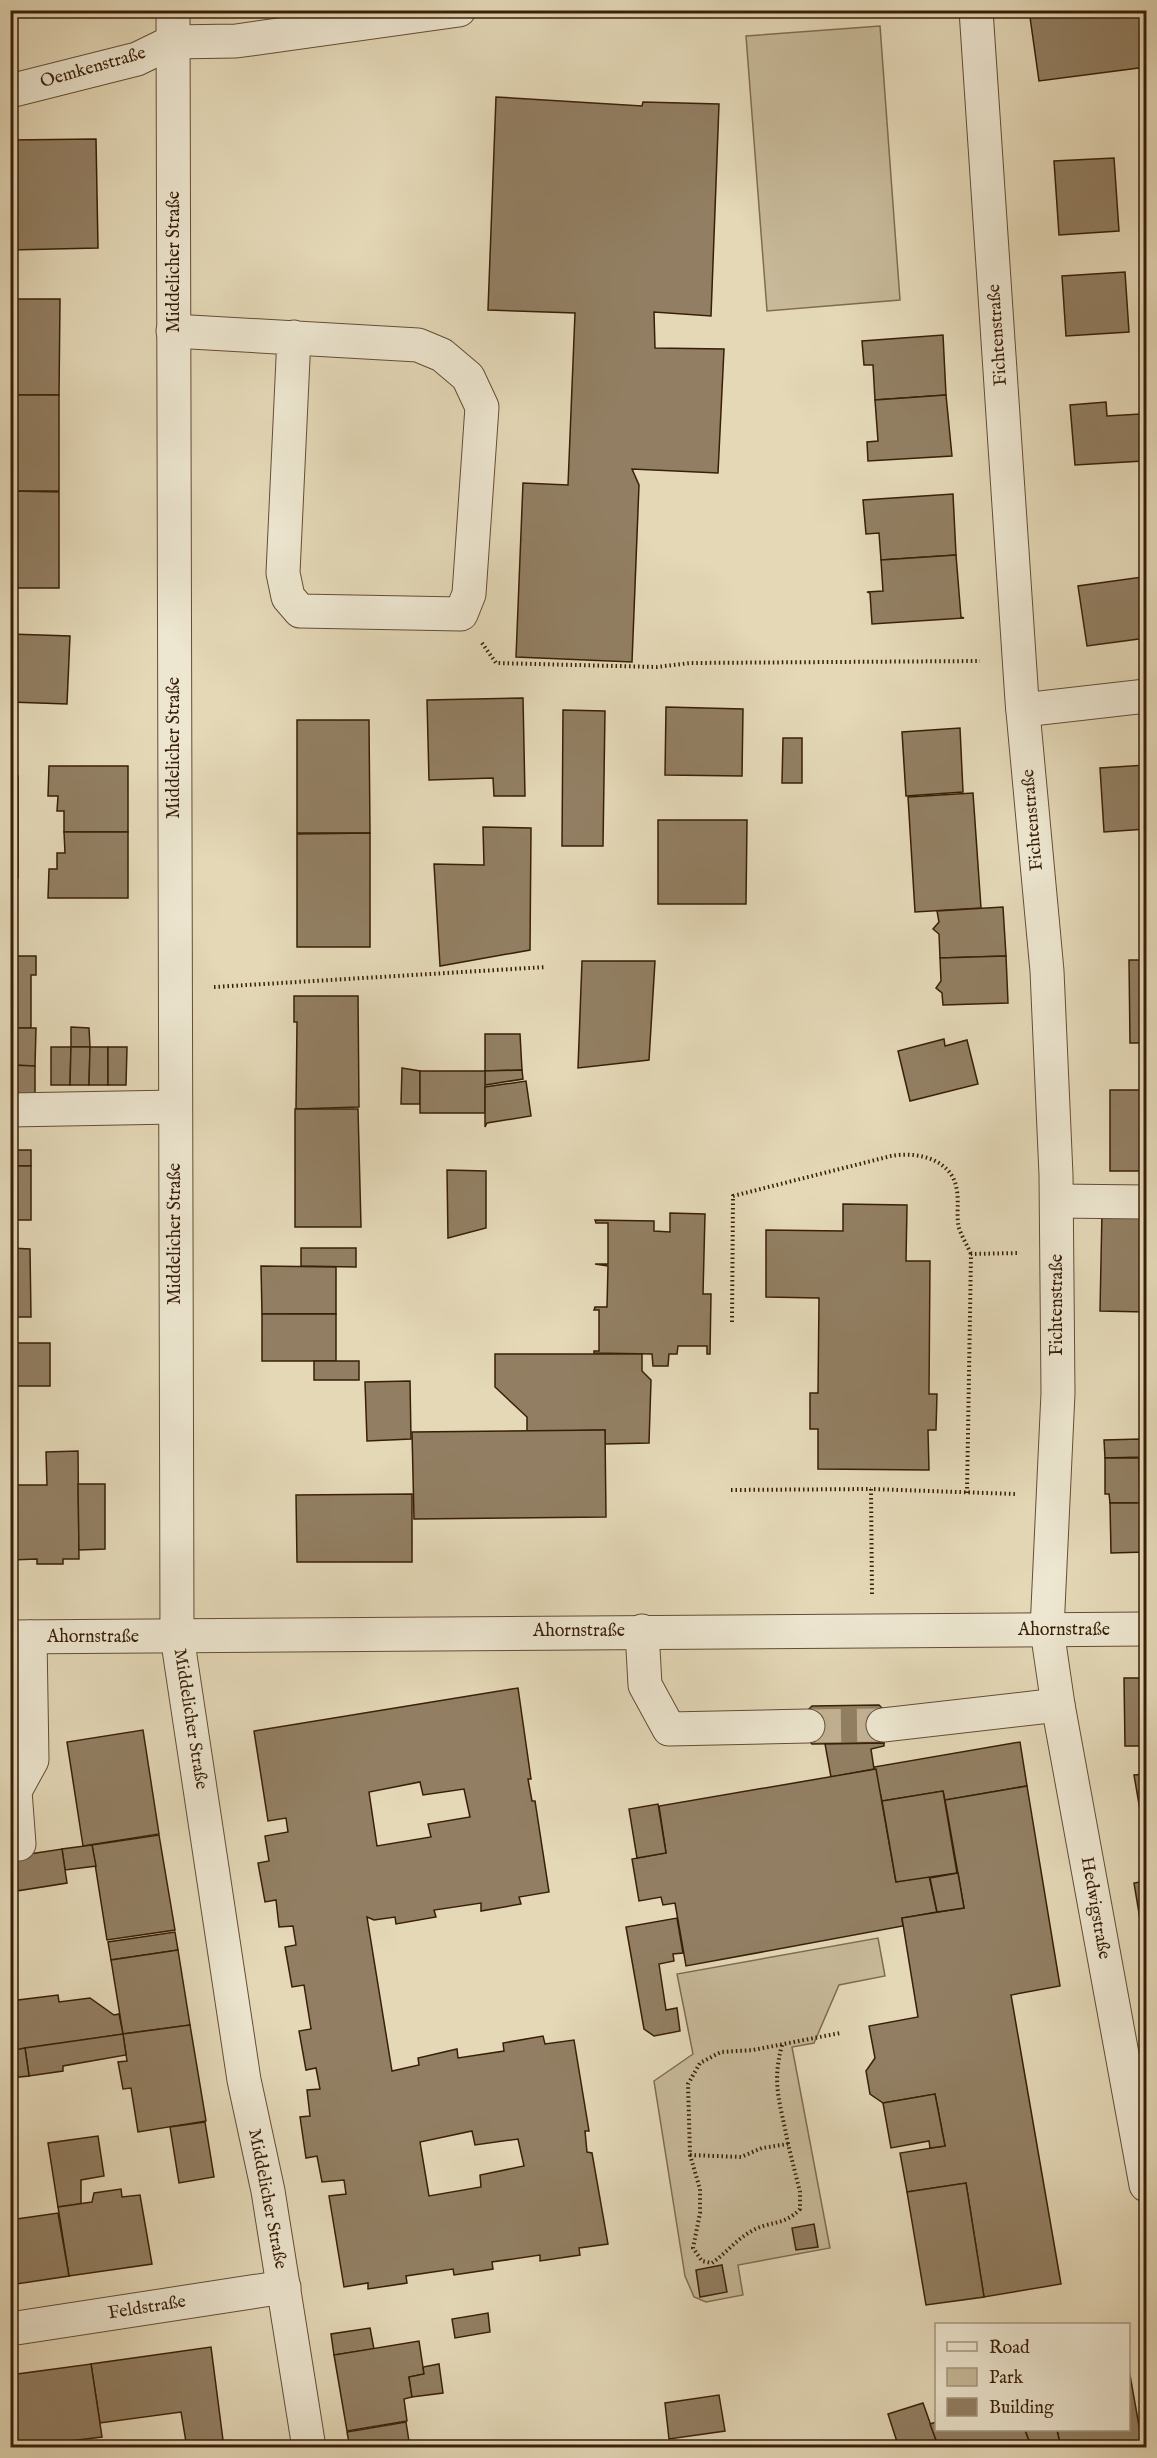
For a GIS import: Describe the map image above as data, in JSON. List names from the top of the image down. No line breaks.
{"streets":{"street":["Oemkenstraße","Middelicher Straße","Fichtenstraße","Ahornstraße","Hedwigstraße","Feldstraße"]},"crossings":[["Oemkenstraße","Middelicher Straße"],["Middelicher Straße","Ahornstraße"],["Middelicher Straße","Feldstraße"],["Fichtenstraße","Ahornstraße"],["Fichtenstraße","Hedwigstraße"],["Ahornstraße","Hedwigstraße"]],"legend":["Road","Park","Building"]}
